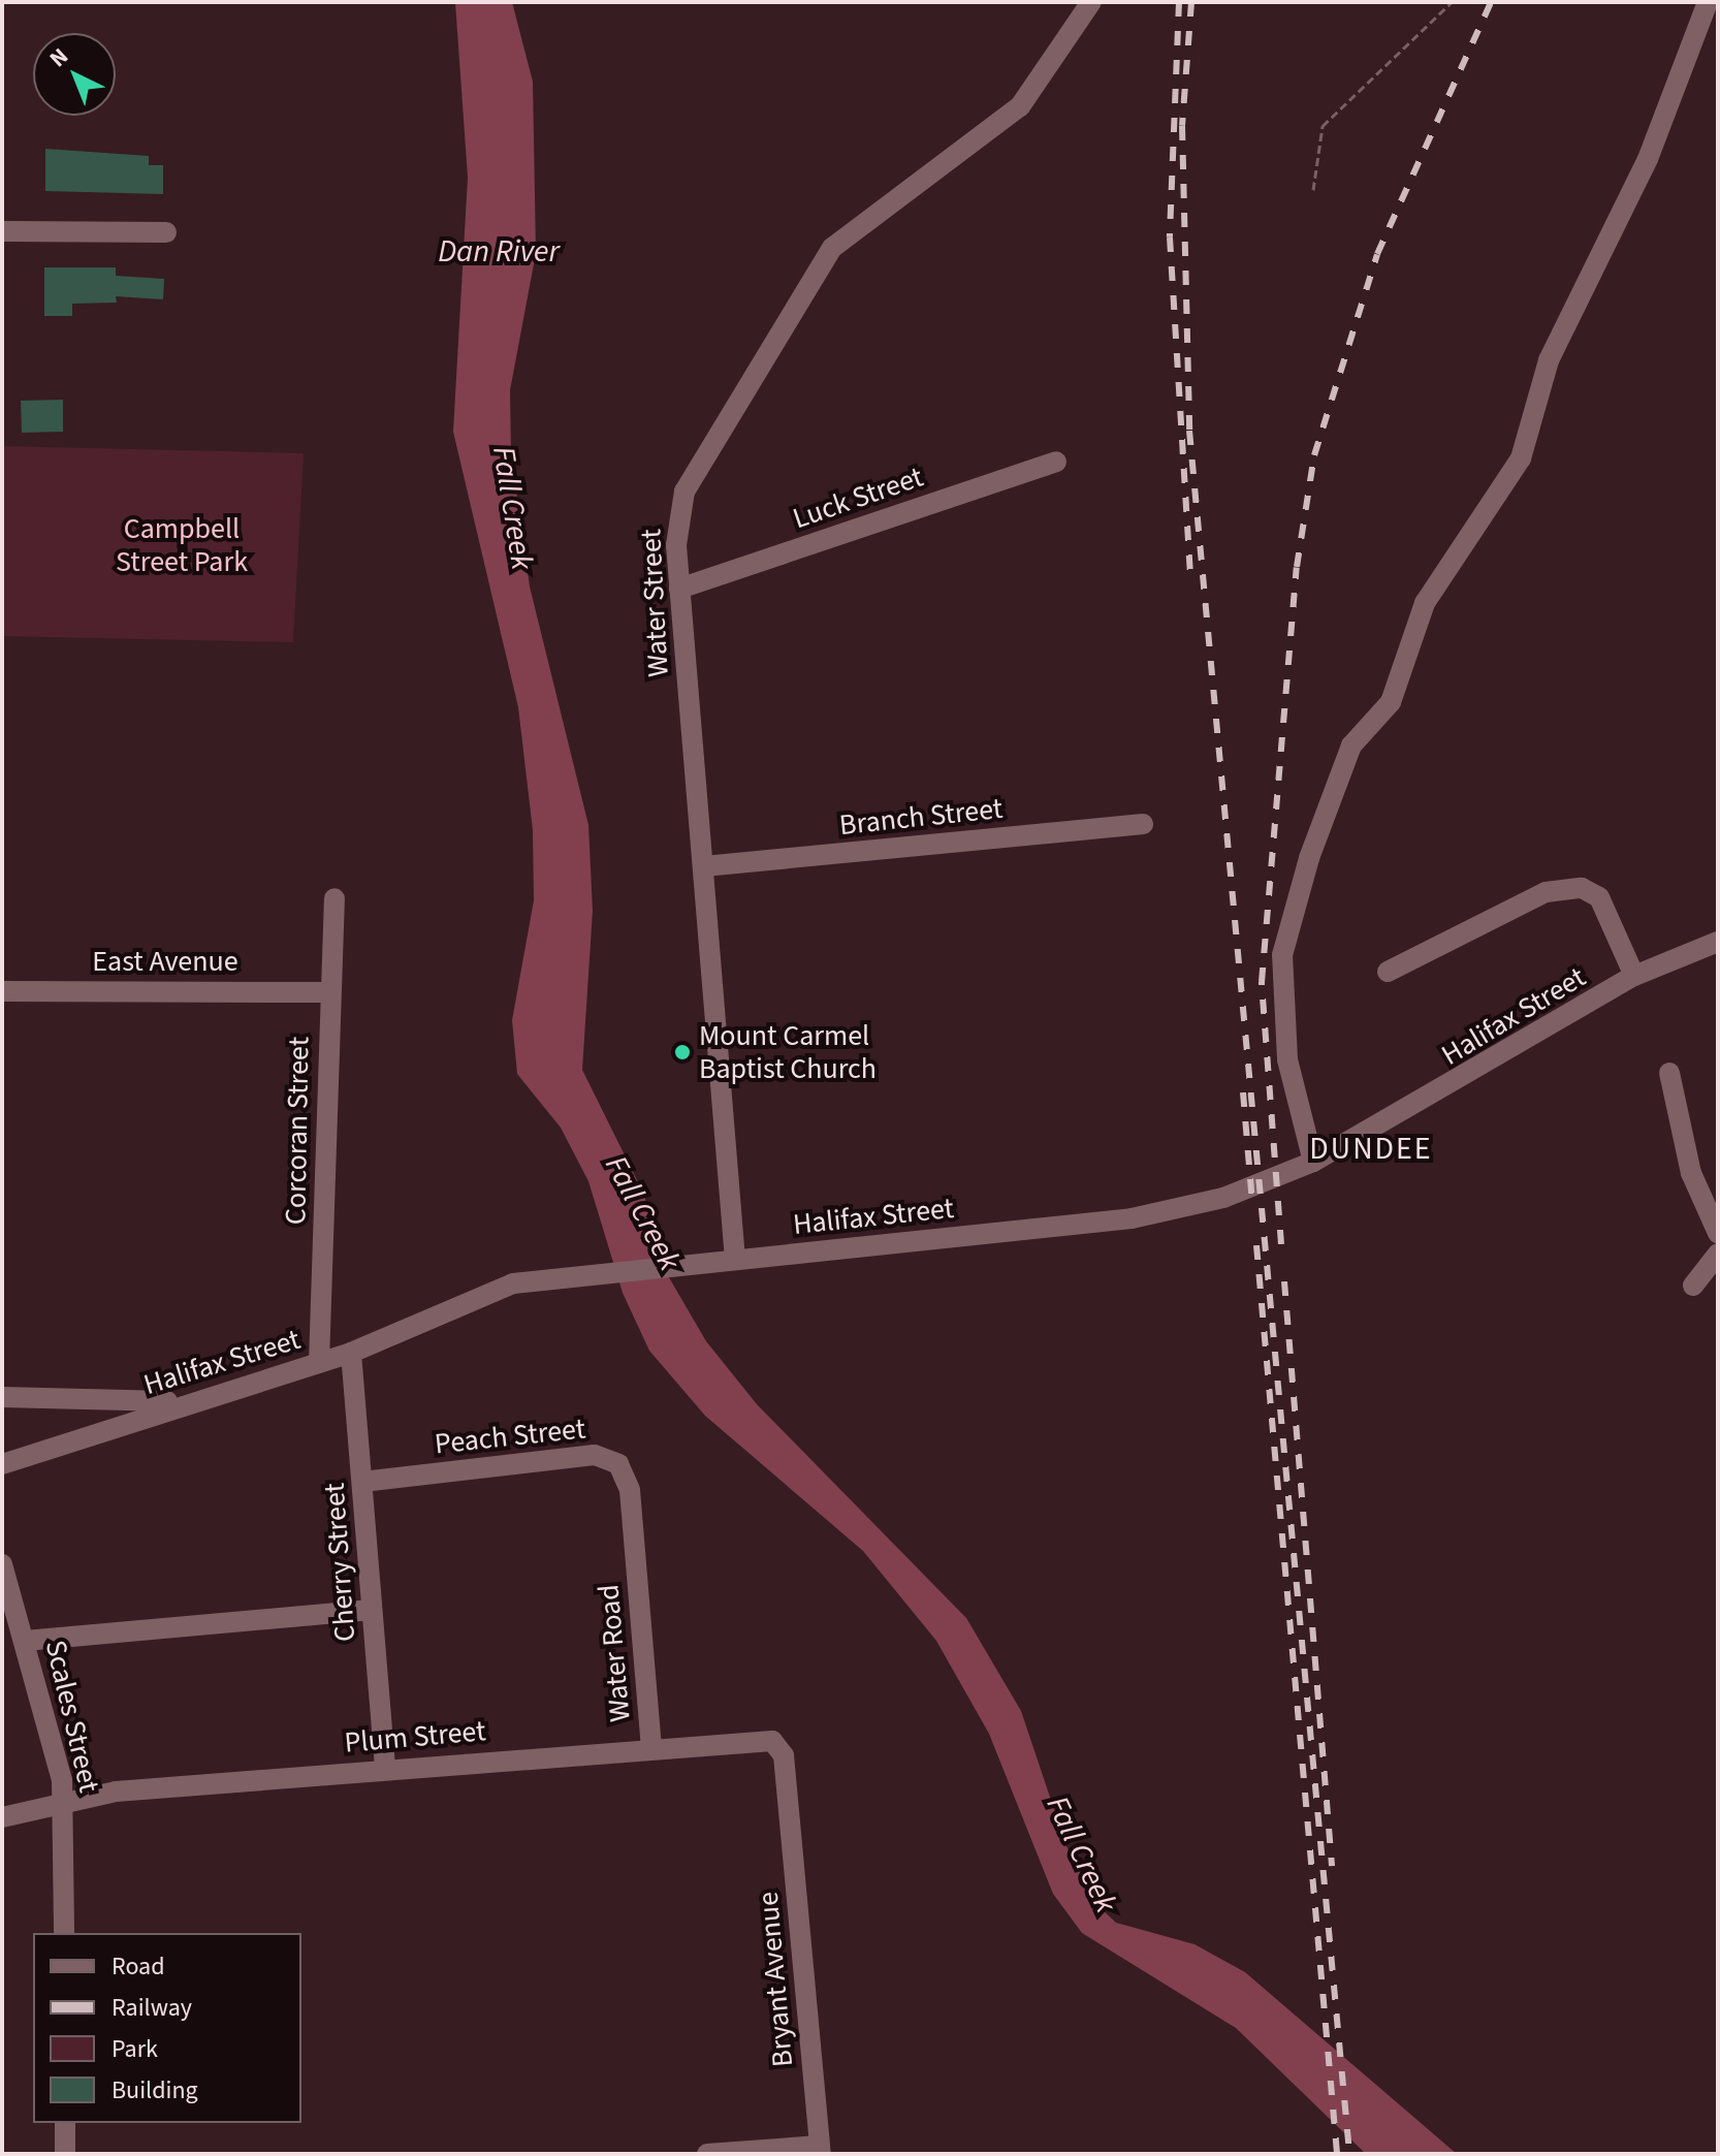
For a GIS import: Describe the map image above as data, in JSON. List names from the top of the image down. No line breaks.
{"streets":{"street":["Luck Street","Water Street","Branch Street","East Avenue","Halifax Street","Corcoran Street","Peach Street","Cherry Street","Water Road","Scales Street","Plum Street","Bryant Avenue"]},"crossings":[["Luck Street","Water Street"],["Water Street","Branch Street"],["Water Street","Halifax Street"],["East Avenue","Corcoran Street"],["Halifax Street","Corcoran Street"],["Halifax Street","Cherry Street"],["Peach Street","Cherry Street"],["Peach Street","Water Road"],["Cherry Street","Plum Street"],["Water Road","Plum Street"],["Scales Street","Plum Street"],["Plum Street","Bryant Avenue"]],"districts":["DUNDEE"],"water":["Dan River","Fall Creek"],"parks":["Campbell Street Park"],"places":["Mount Carmel Baptist Church"],"legend":["Road","Railway","Park","Building"],"north":"top left"}
